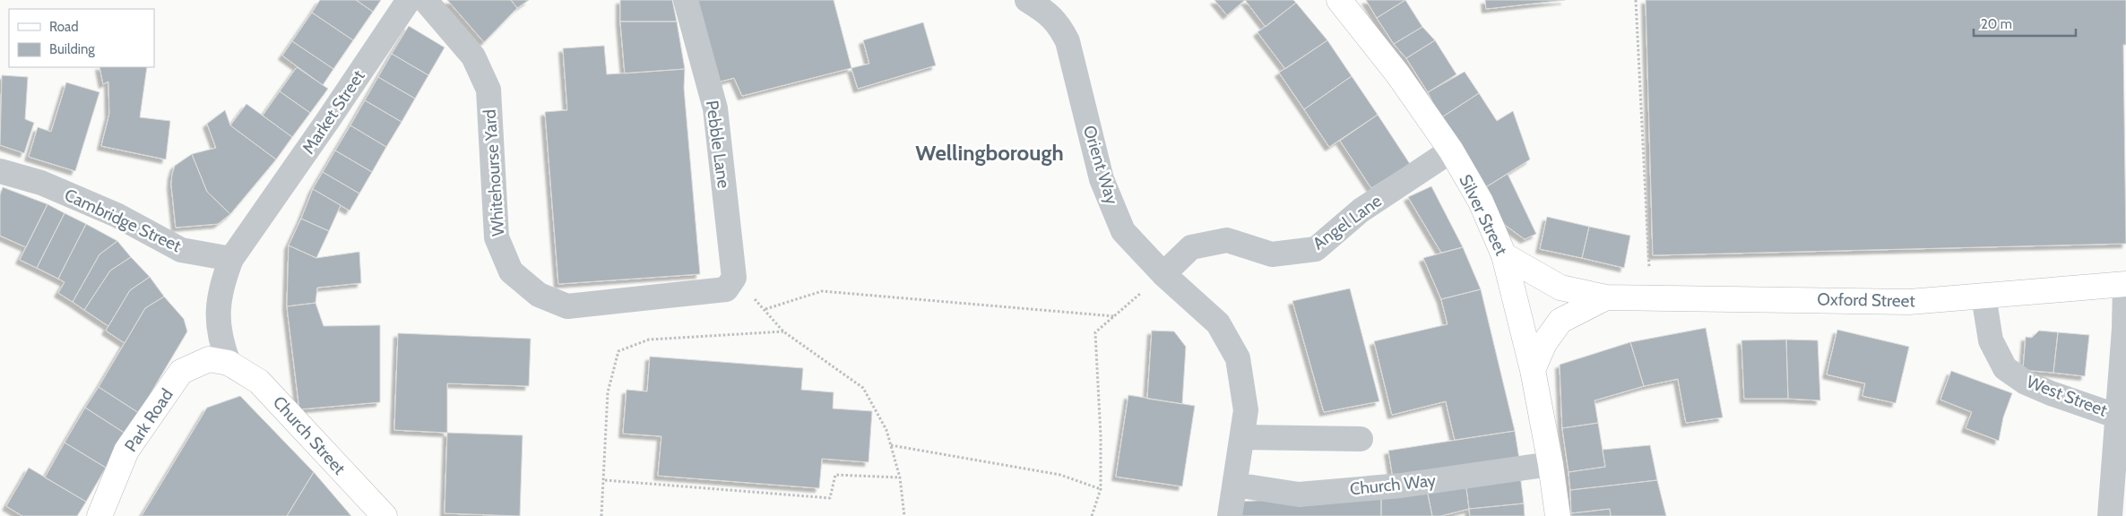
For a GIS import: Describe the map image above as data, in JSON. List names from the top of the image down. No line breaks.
{"streets":{"main road":["Silver Street","Oxford Street","Park Road","Church Street"],"street":["Market Street","Pebble Lane","Orient Way","Whitehourse Yard","Cambridge Street","Angel Lane","West Street","Church Way"]},"crossings":[["Market Street","Cambridge Street"],["Pebble Lane","Whitehourse Yard"],["Orient Way","Angel Lane"],["Orient Way","Church Way"],["Silver Street","Angel Lane"],["Silver Street","Oxford Street"],["Silver Street","Church Way"],["Oxford Street","West Street"],["Park Road","Church Street"]],"districts":["Wellingborough"],"legend":["Road","Building"],"scale_bar":"20 m"}
